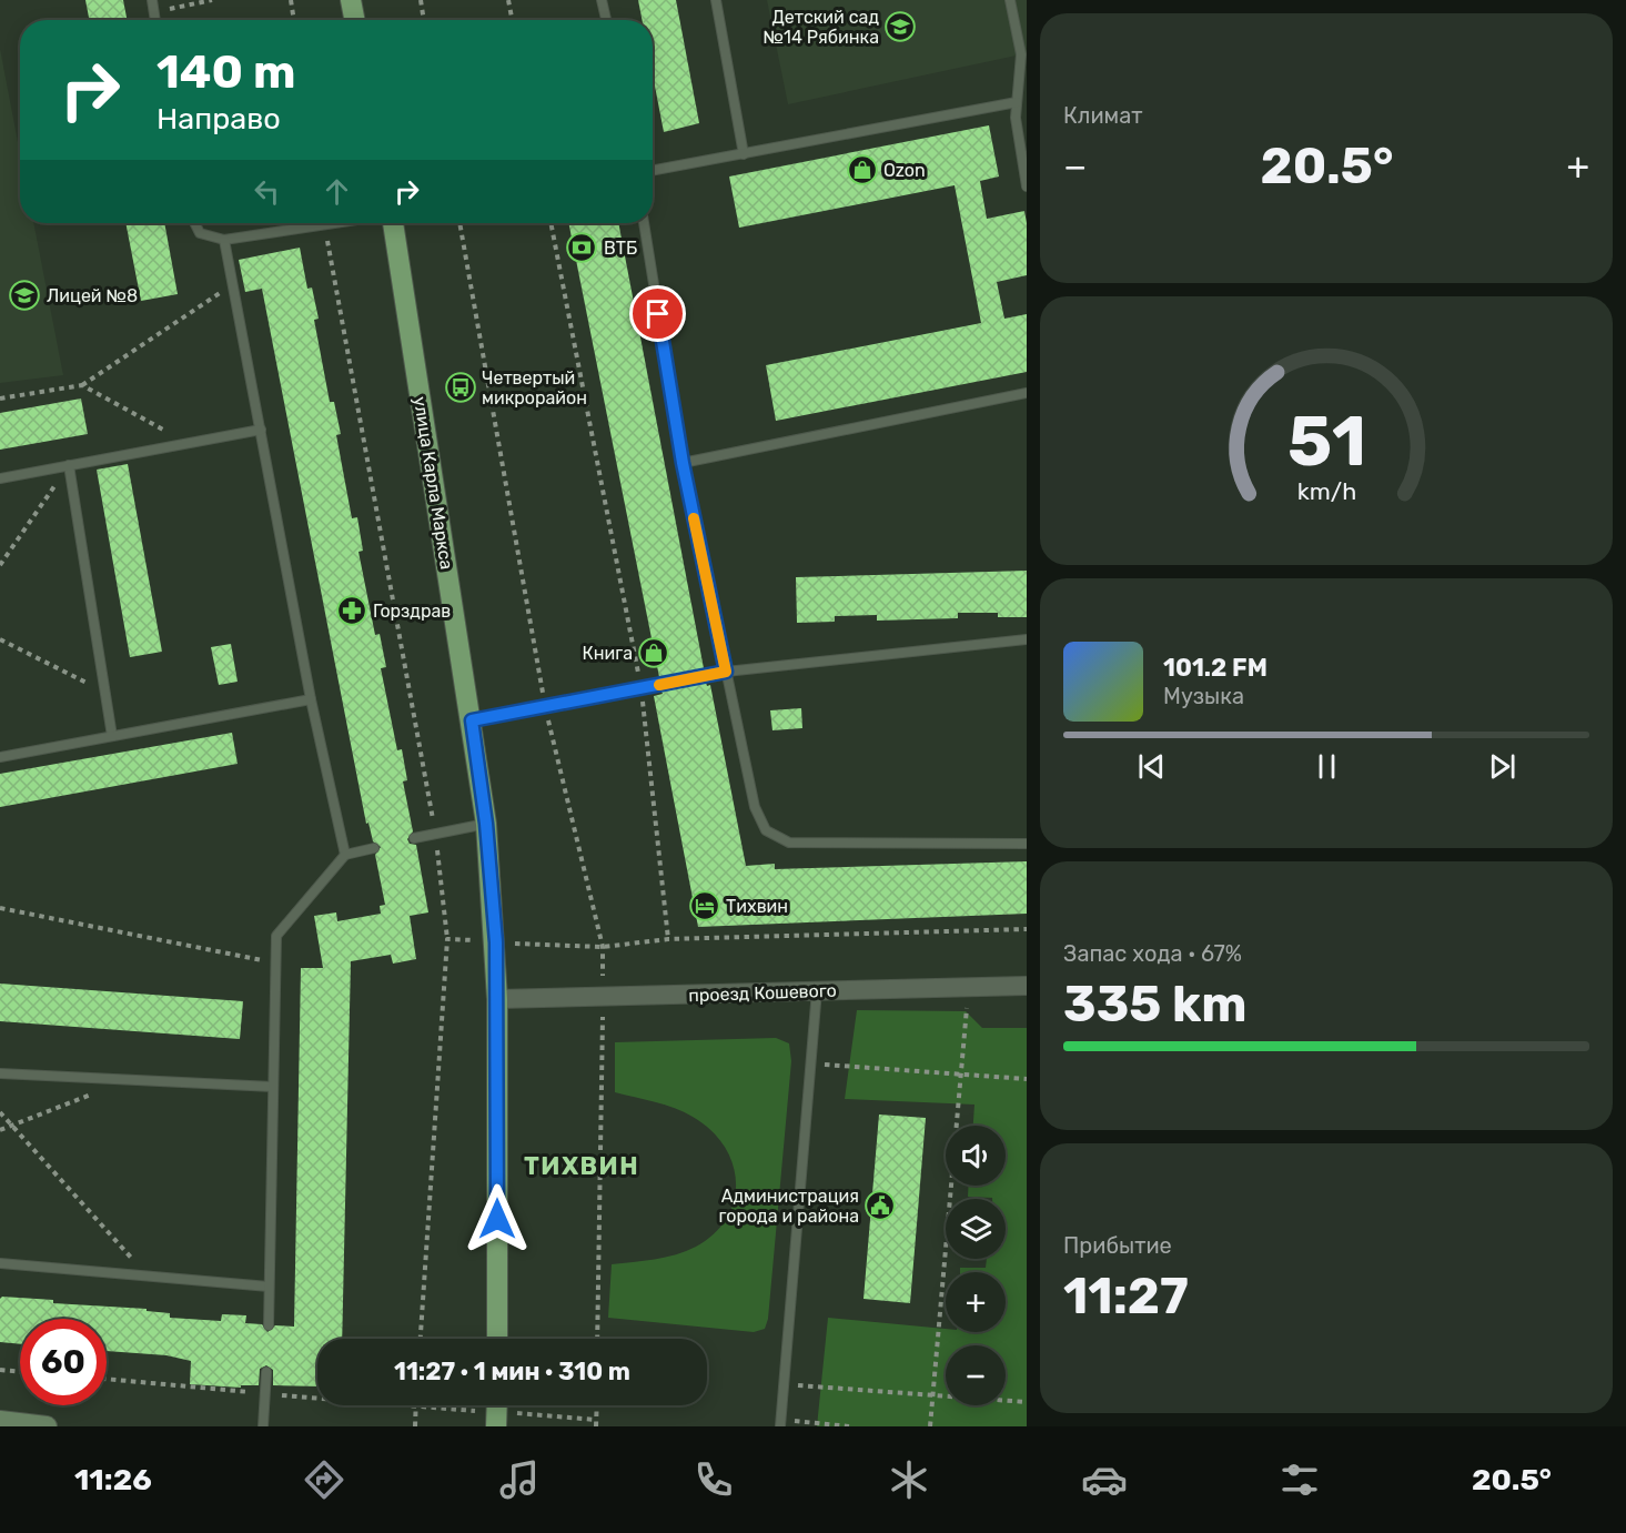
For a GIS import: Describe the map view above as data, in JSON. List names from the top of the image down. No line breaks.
{"streets":{"main road":["улица Карла Маркса"],"street":["проезд Кошевого"]},"crossings":[["улица Карла Маркса","проезд Кошевого"]],"districts":["ТИХВИН"],"places":{"school or university":["Детский сад №14 Рябинка","Лицей №8"],"shop":["Ozon","Книга"],"bank":["ВТБ"],"bus stop":["Четвертый микрорайон"],"pharmacy":["Горздрав"],"hotel":["Тихвин"],"public building":["Администрация города и района"]},"page":{"tile":["Климат",["Запас хода · 67%","335 km"],["Прибытие","11:27"]],"turn":["140 m","Направо"],"heat":["−","20.5°","+"],"song":["101.2 FM","Музыка"],"map_buttons":["+","−"],"limit":"60","trip":"11:27 · 1 мин · 310 m","tabs":["11:26","20.5°"],"gauge":["51","km/h"]}}
